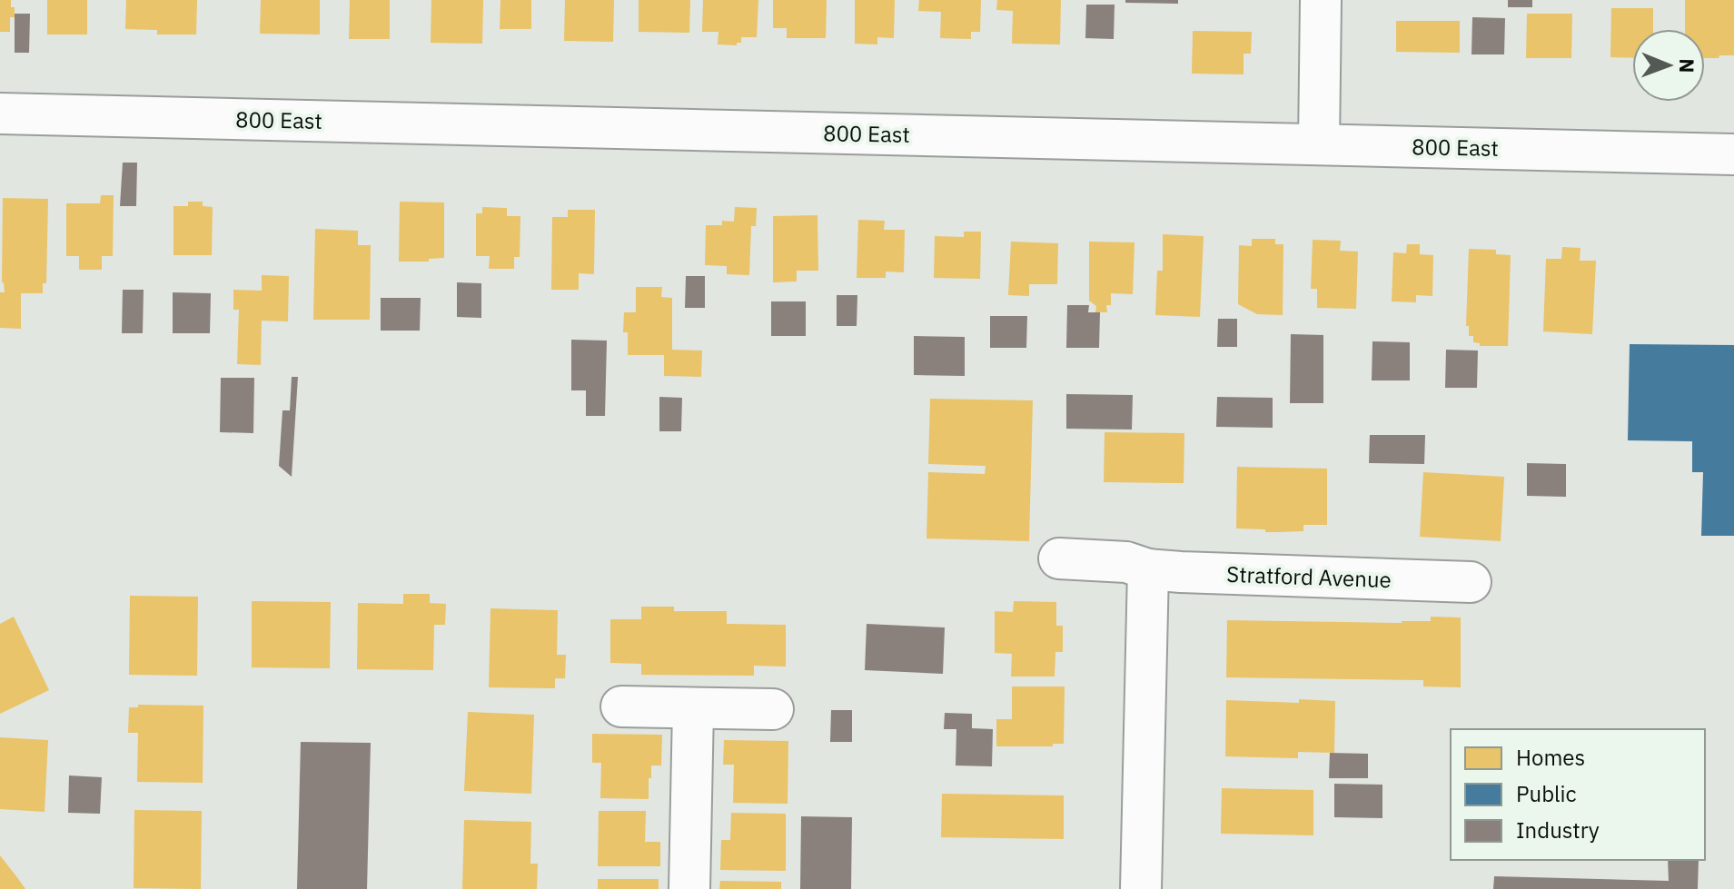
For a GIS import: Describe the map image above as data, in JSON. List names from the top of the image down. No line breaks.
{"streets":{"street":["800 East","Stratford Avenue"]},"legend":["Homes","Public","Industry"],"north":"right"}
